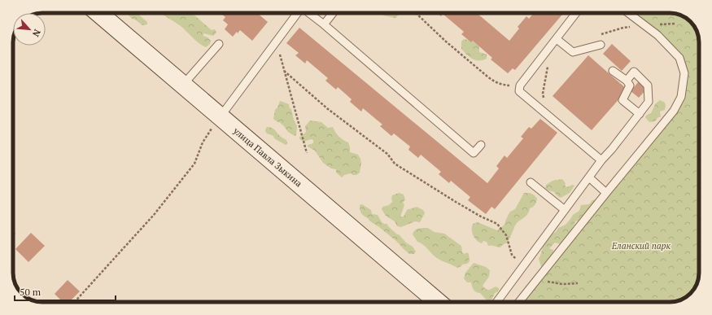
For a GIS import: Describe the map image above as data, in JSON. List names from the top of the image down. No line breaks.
{"streets":{"main road":["улица Павла Зыкина"]},"parks":["Еланский парк"],"scale_bar":"50 m","north":"bottom right"}
